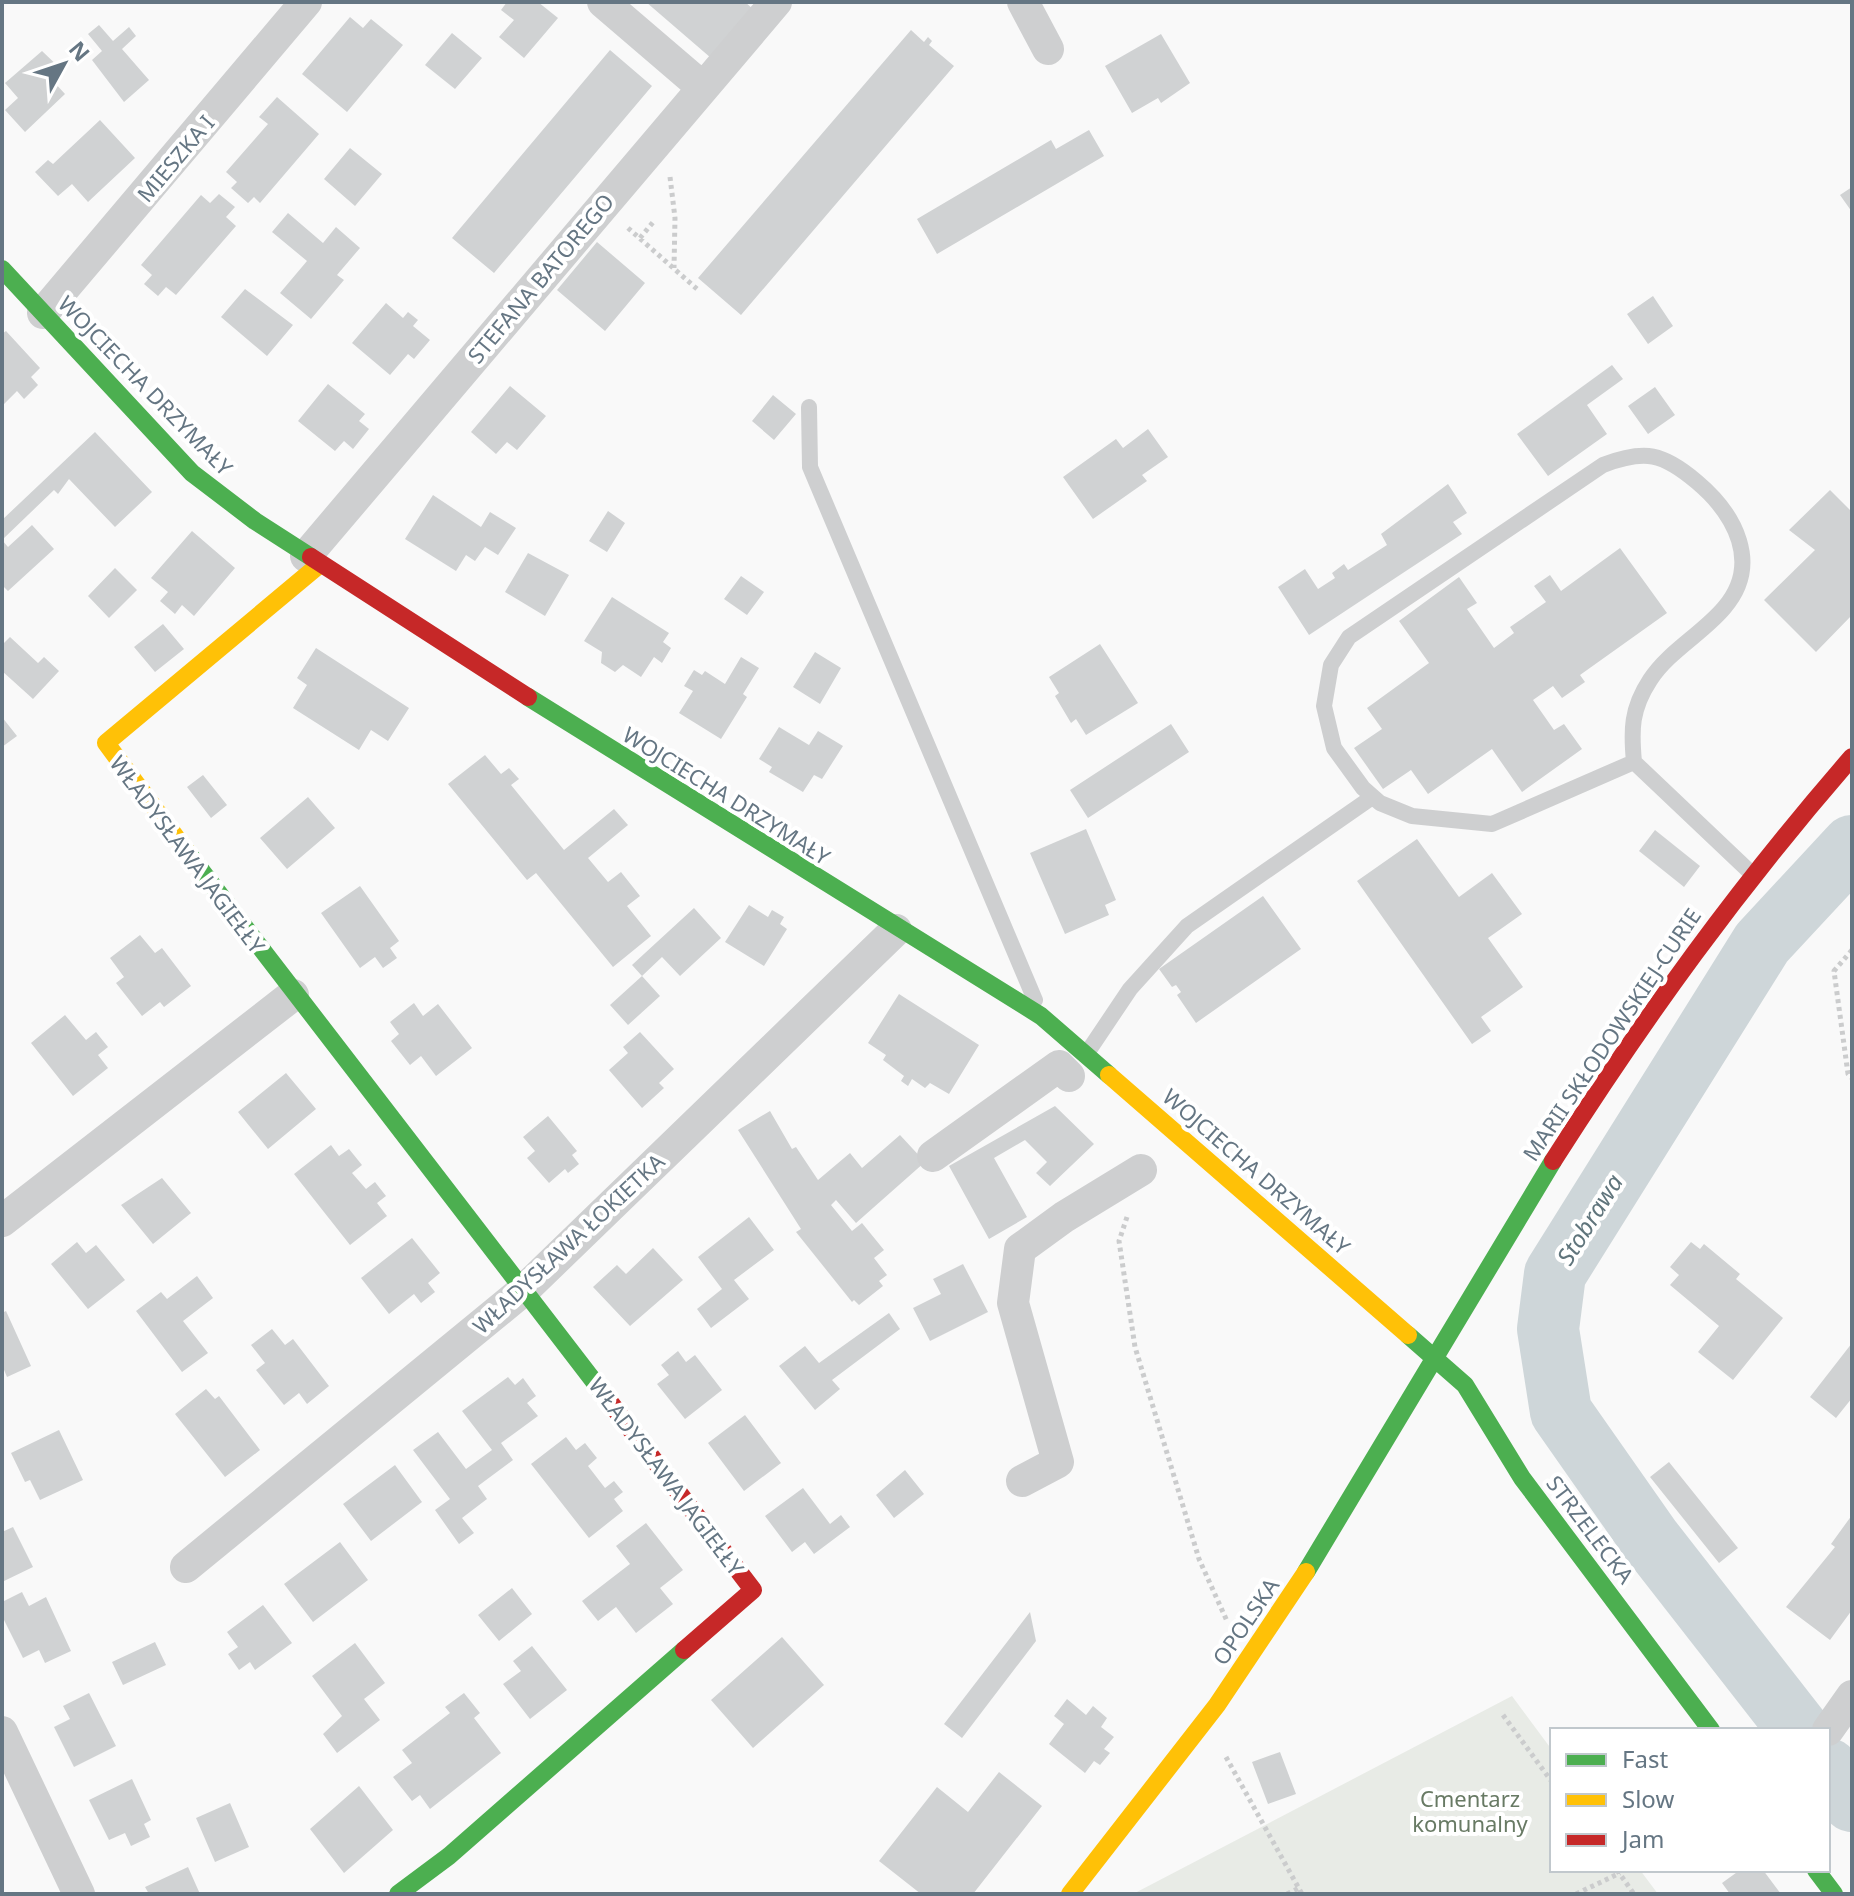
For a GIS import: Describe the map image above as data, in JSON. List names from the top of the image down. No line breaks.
{"streets":{"street":["MIESZKA I","STEFANA BATOREGO","WOJCIECHA DRZYMAŁY","WŁADYSŁAWA JAGIEŁŁY","MARII SKŁODOWSKIEJ-CURIE","WŁADYSŁAWA ŁOKIETKA","STRZELECKA","OPOLSKA"]},"crossings":[["MIESZKA I","WOJCIECHA DRZYMAŁY"],["STEFANA BATOREGO","WOJCIECHA DRZYMAŁY"],["STEFANA BATOREGO","WŁADYSŁAWA JAGIEŁŁY"],["WOJCIECHA DRZYMAŁY","WŁADYSŁAWA JAGIEŁŁY"],["WOJCIECHA DRZYMAŁY","MARII SKŁODOWSKIEJ-CURIE"],["WOJCIECHA DRZYMAŁY","WŁADYSŁAWA ŁOKIETKA"],["WOJCIECHA DRZYMAŁY","STRZELECKA"],["WOJCIECHA DRZYMAŁY","OPOLSKA"],["WŁADYSŁAWA JAGIEŁŁY","WŁADYSŁAWA ŁOKIETKA"],["MARII SKŁODOWSKIEJ-CURIE","STRZELECKA"],["MARII SKŁODOWSKIEJ-CURIE","OPOLSKA"],["STRZELECKA","OPOLSKA"]],"water":["Stobrawa"],"parks":["Cmentarz komunalny"],"legend":["Fast","Slow","Jam"],"north":"top right"}
